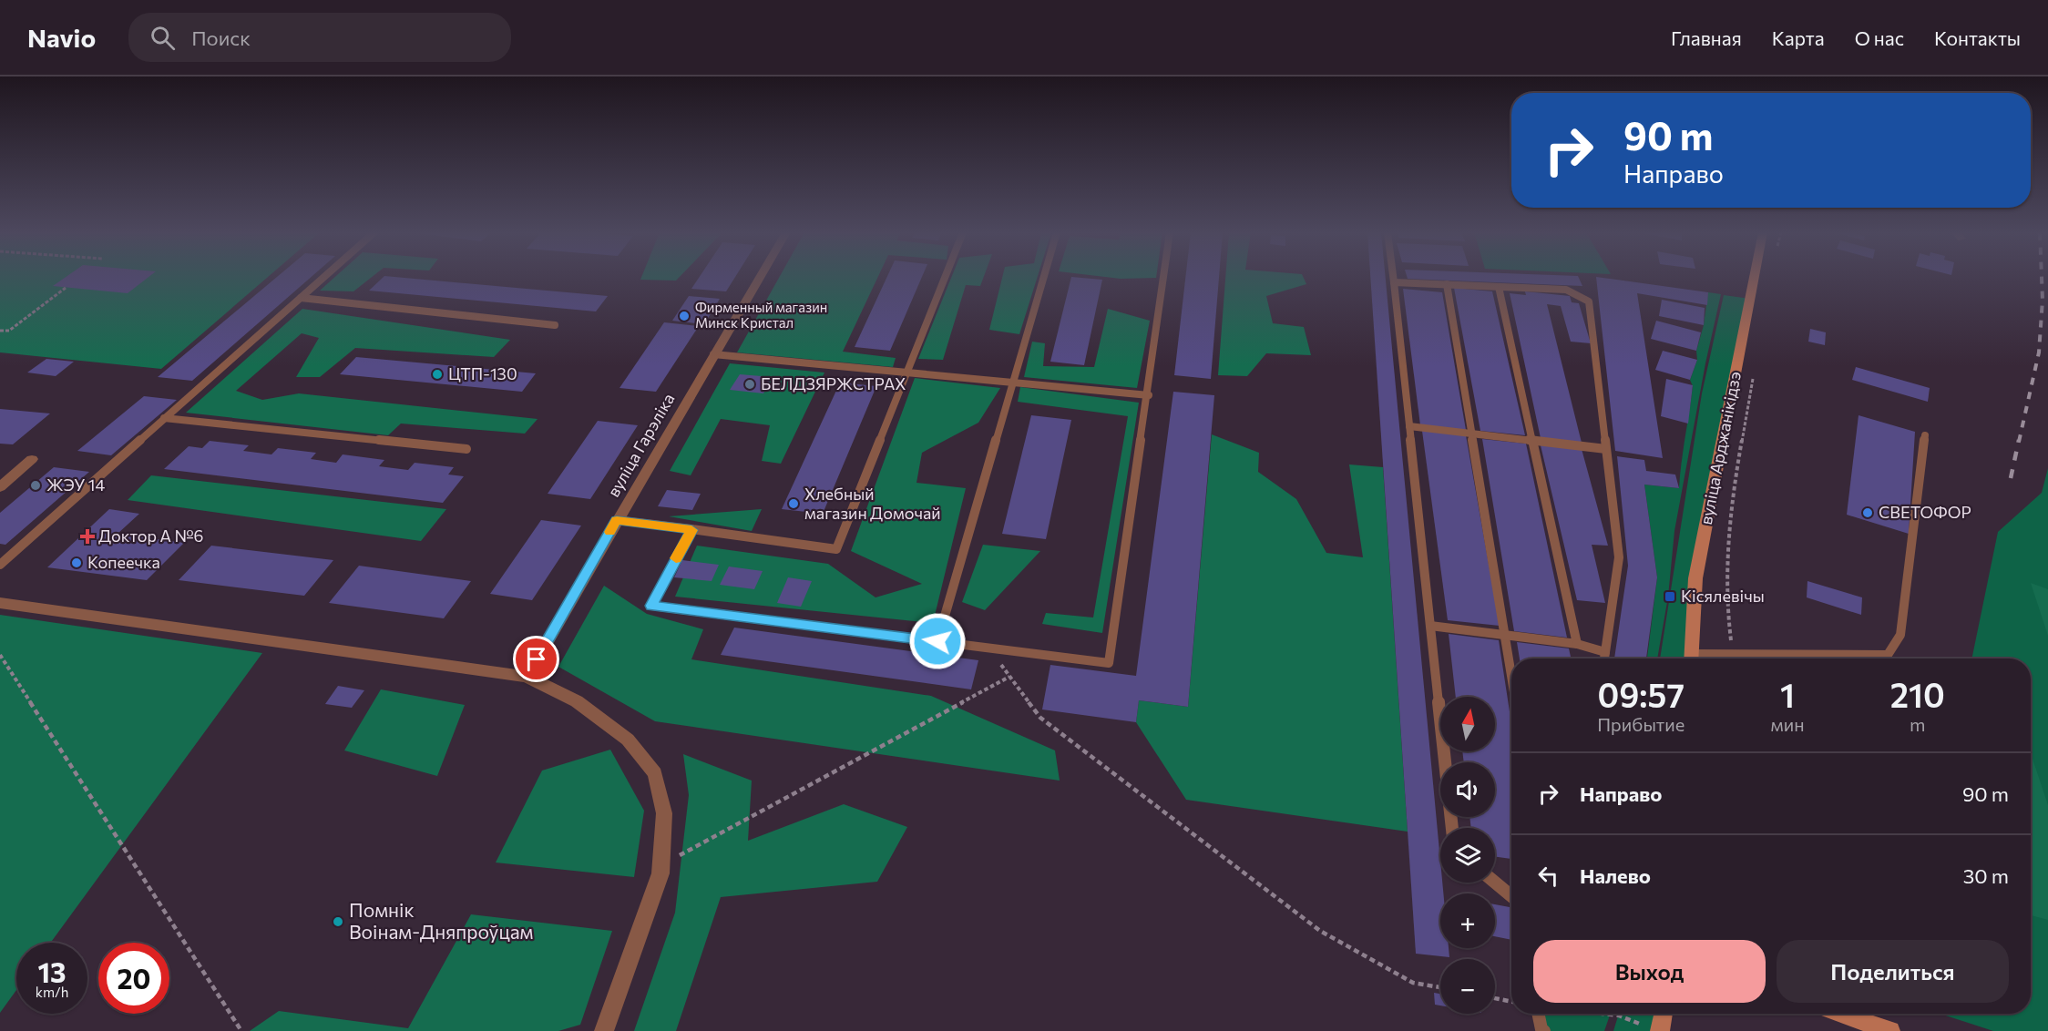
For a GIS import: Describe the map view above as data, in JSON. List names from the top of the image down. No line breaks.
{"streets":{"main road":["вуліца Арджанікідзэ"],"street":["вуліца Гарэліка"]},"places":{"other":["Фирменный магазин Минск Кристал","ЦТП-130","БЕЛДЗЯРЖСТРАХ","ЖЭУ 14","Хлебный магазин Домочай","СВЕТОФОР","Копеечка","Помнік Воінам-Дняпроўцам"],"health":["Доктор А №6"],"transit":["Кісялевічы"]},"north":"top","page":{"header":"Navio","search":"Поиск","nav":["Главная","Карта","О нас","Контакты"],"turn":["90 m","Направо"],"eta":["09:57","Прибытие","1","мин","210","m"],"map_buttons":["+","−"],"list":[{"name":"Направо","value":"90 m"},{"name":"Налево","value":"30 m"}],"buttons":["Выход","Поделиться"],"speed":"13 km/h","limit":"20"}}
